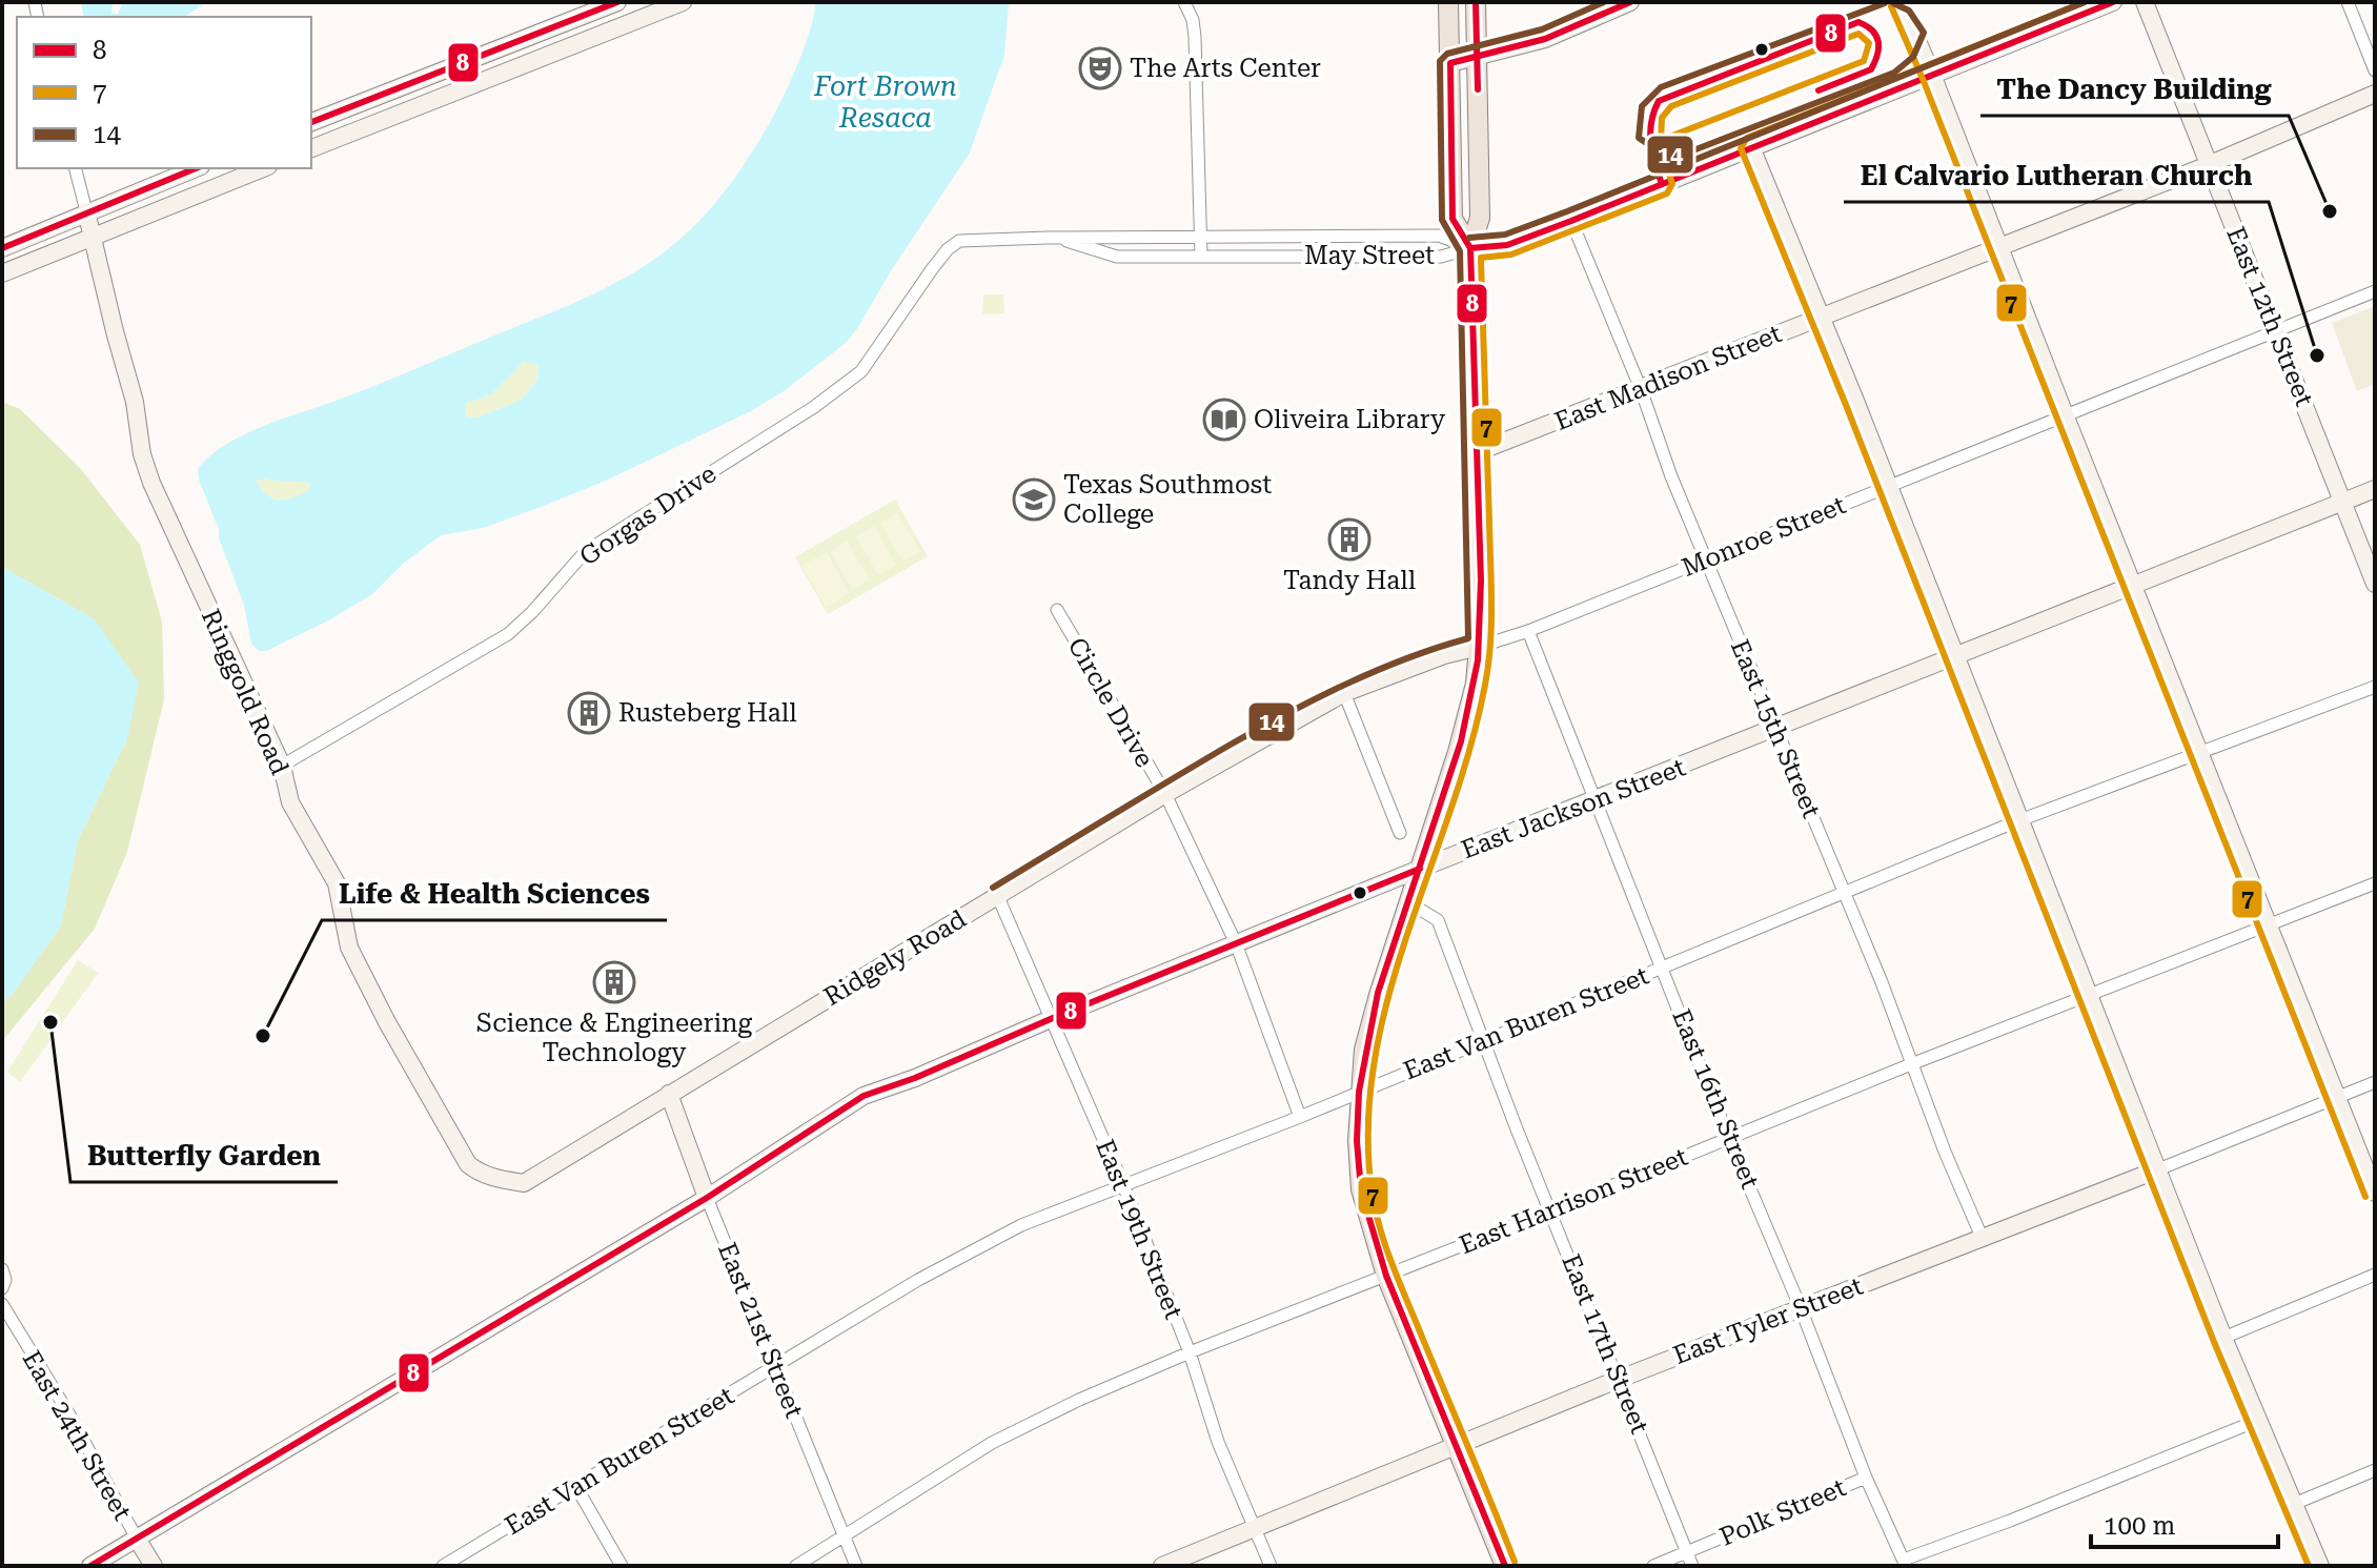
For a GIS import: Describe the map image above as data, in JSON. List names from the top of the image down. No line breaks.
{"streets":{"main road":["East 12th Street","East Madison Street","Ringgold Road","East Jackson Street","Ridgely Road","East Tyler Street","East 21st Street","East 24th Street"],"street":["May Street","Gorgas Drive","Monroe Street","Circle Drive","East 15th Street","East Van Buren Street","East 16th Street","East Harrison Street","East 19th Street","East 17th Street","Polk Street"]},"crossings":[["May Street","Gorgas Drive"],["East 12th Street","East Madison Street"],["East 12th Street","Monroe Street"],["East 12th Street","East Jackson Street"],["East Madison Street","East 15th Street"],["Gorgas Drive","Ringgold Road"],["Monroe Street","East 15th Street"],["Monroe Street","Ridgely Road"],["Monroe Street","East 16th Street"],["Ringgold Road","Ridgely Road"],["Circle Drive","East Jackson Street"],["Circle Drive","Ridgely Road"],["Circle Drive","East Van Buren Street"],["East 15th Street","East Jackson Street"],["East 15th Street","East Van Buren Street"],["East 15th Street","East Harrison Street"],["East 15th Street","East Tyler Street"],["East Jackson Street","East 16th Street"],["East Jackson Street","East 19th Street"],["East Jackson Street","East 21st Street"],["East Jackson Street","East 24th Street"],["Ridgely Road","East 19th Street"],["Ridgely Road","East 21st Street"],["East Van Buren Street","East 16th Street"],["East Van Buren Street","East 19th Street"],["East Van Buren Street","East 21st Street"],["East Van Buren Street","East 17th Street"],["East 16th Street","East Harrison Street"],["East 16th Street","East Tyler Street"],["East 16th Street","Polk Street"],["East Harrison Street","East 19th Street"],["East Harrison Street","East 21st Street"],["East Harrison Street","East 17th Street"],["East 19th Street","East Tyler Street"],["East Tyler Street","East 17th Street"],["East 17th Street","Polk Street"]],"water":["Fort Brown Resaca"],"places":{"theatre":["The Arts Center"],"other":["The Dancy Building","El Calvario Lutheran Church","Butterfly Garden","Life & Health Sciences"],"library":["Oliveira Library"],"school or university":["Texas Southmost College"],"building":["Tandy Hall","Rusteberg Hall","Science & Engineering Technology"]},"lines":["transit line 8","transit line 7","transit line 14"],"legend":["8","7","14"],"scale_bar":"100 m"}
